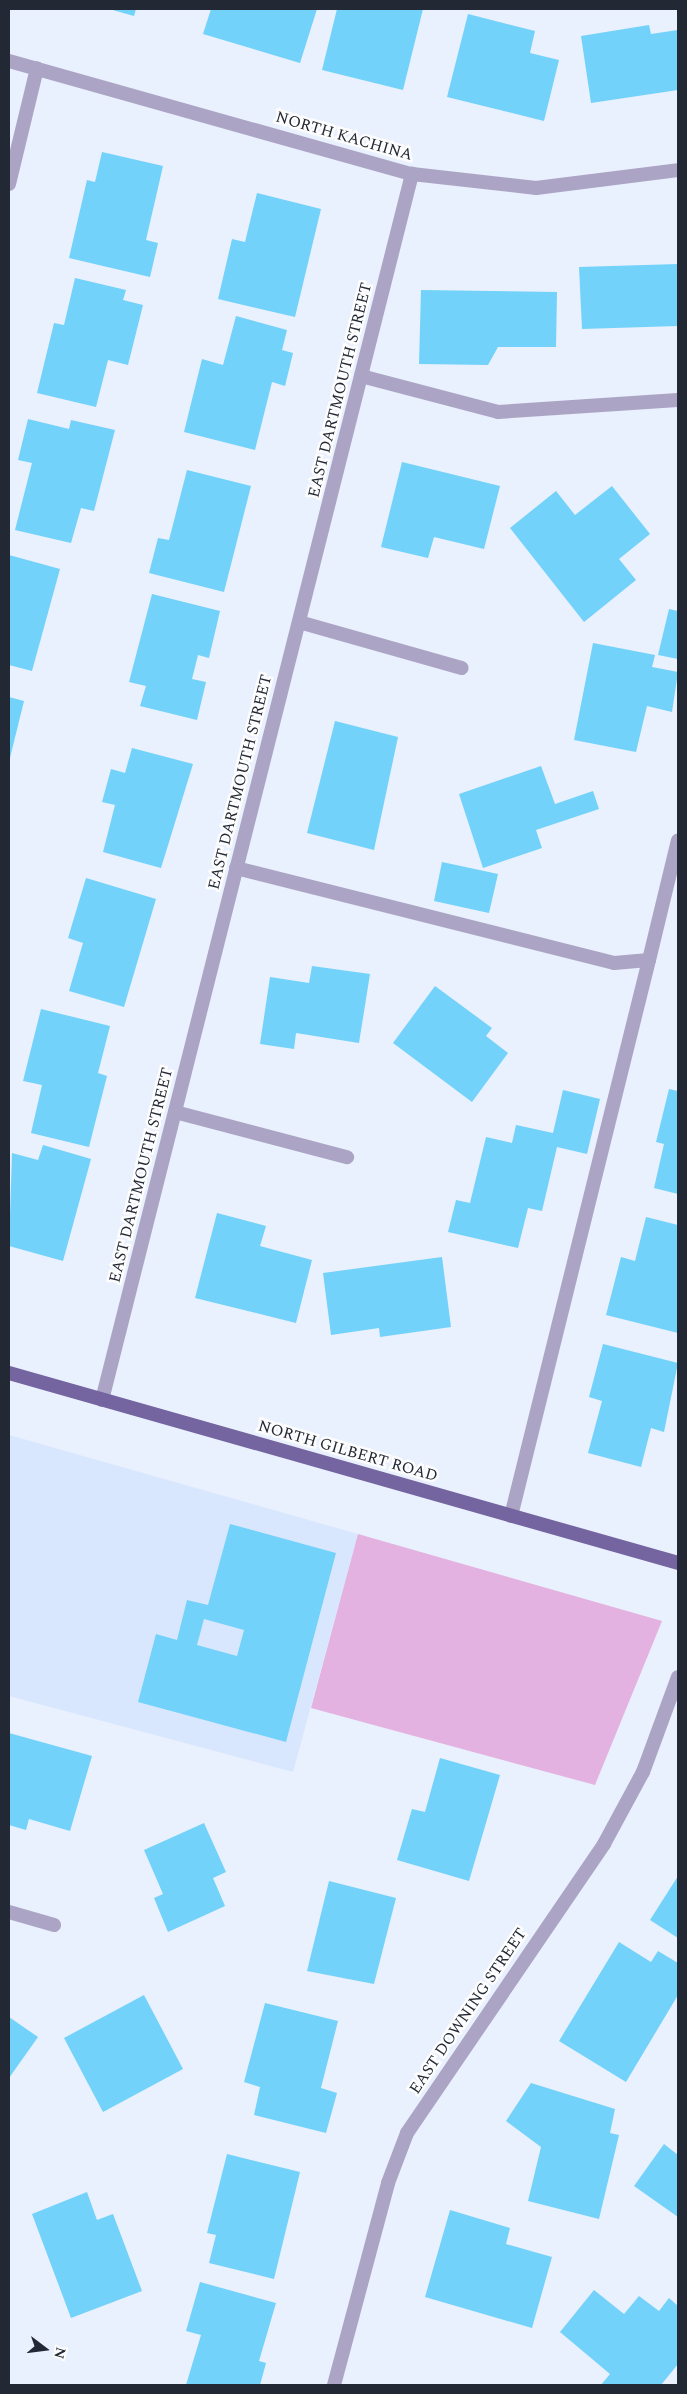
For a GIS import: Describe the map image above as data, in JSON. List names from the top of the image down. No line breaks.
{"streets":{"main road":["NORTH GILBERT ROAD"],"street":["NORTH KACHINA","EAST DARTMOUTH STREET","EAST DOWNING STREET"]},"crossings":[["NORTH KACHINA","EAST DARTMOUTH STREET"],["EAST DARTMOUTH STREET","NORTH GILBERT ROAD"]],"north":"right"}
